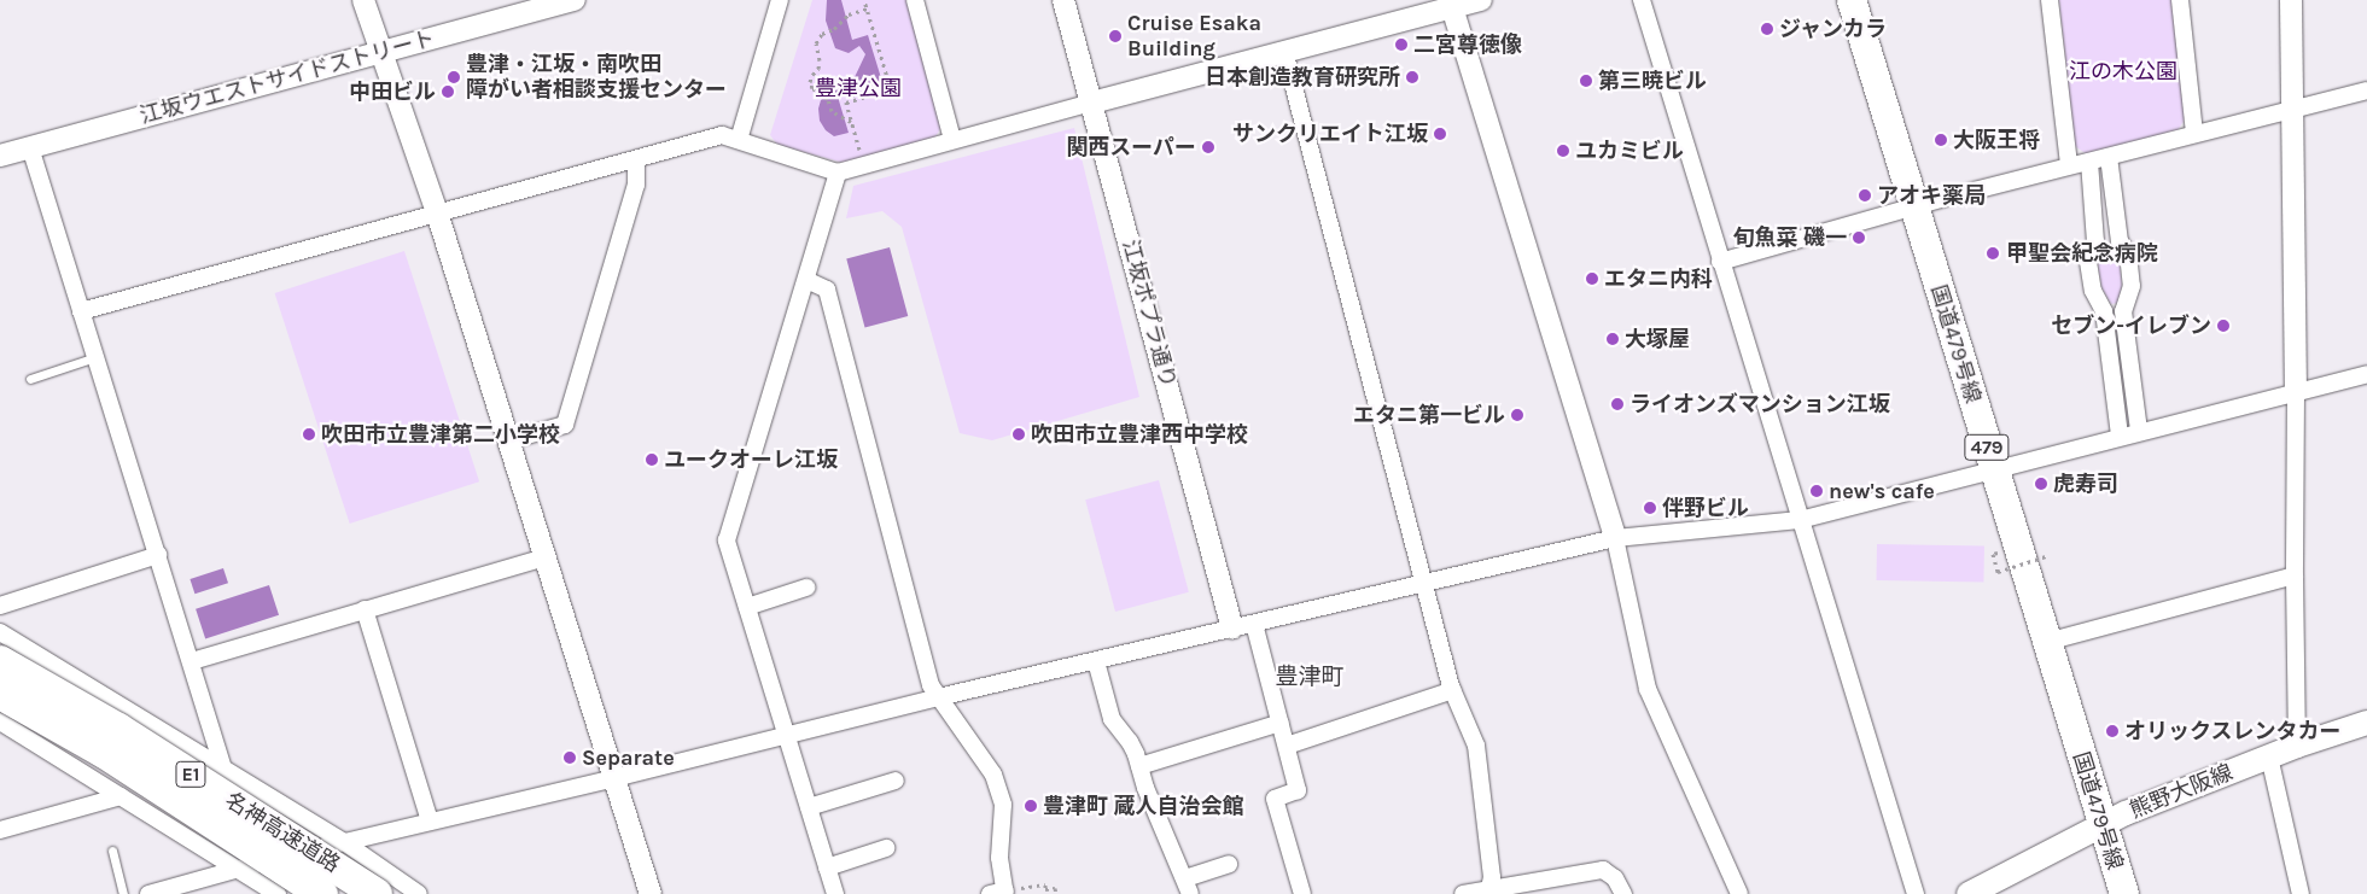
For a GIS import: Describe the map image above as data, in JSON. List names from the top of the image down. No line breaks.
{"streets":{"highway":["国道479号線","479","E1","名神高速道路"],"main road":["熊野大阪線"],"street":["江坂ウエストサイドストリート","江坂ポプラ通り"]},"crossings":[["国道479号線","熊野大阪線"]],"districts":["豊津町"],"parks":["江の木公園","豊津公園"],"places":["ジャンカラ","Cruise Esaka Building","二宮尊徳像","豊津・江坂・南吹田 障がい者相談支援センター","日本創造教育研究所","第三暁ビル","中田ビル","サンクリエイト江坂","大阪王将","関西スーパー","ユカミビル","アオキ薬局","旬魚菜 磯一","甲聖会紀念病院","エタニ内科","セブン-イレブン","大塚屋","ライオンズマンション江坂","エタニ第一ビル","吹田市立豊津第二小学校","吹田市立豊津西中学校","ユークオーレ江坂","虎寿司","new's cafe","伴野ビル","オリックスレンタカー","Separate","豊津町 蔵人自治会館"]}
